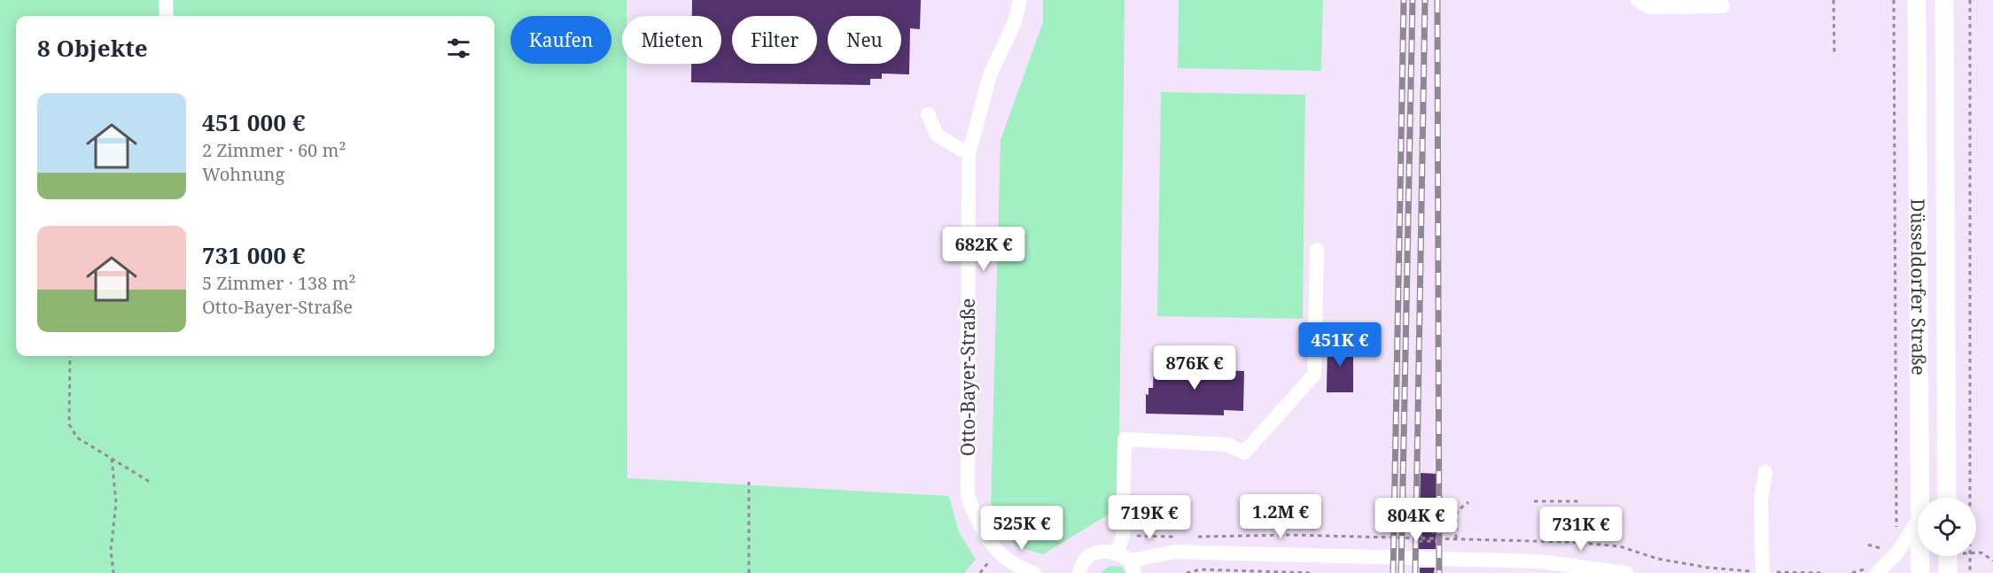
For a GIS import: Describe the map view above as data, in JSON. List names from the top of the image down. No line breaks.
{"streets":{"main road":["Düsseldorfer Straße"],"street":["Otto-Bayer-Straße"]},"page":{"chip":["Kaufen","Mieten","Filter","Neu"],"heading":"8 Objekte","list":[{"name":"451 000 €","note":"2 Zimmer · 60 m² · Wohnung"},{"name":"731 000 €","note":"5 Zimmer · 138 m² · Otto-Bayer-Straße"}],"price":["682K €","451K €","876K €","1.2M €","719K €","804K €","525K €","731K €"]}}
